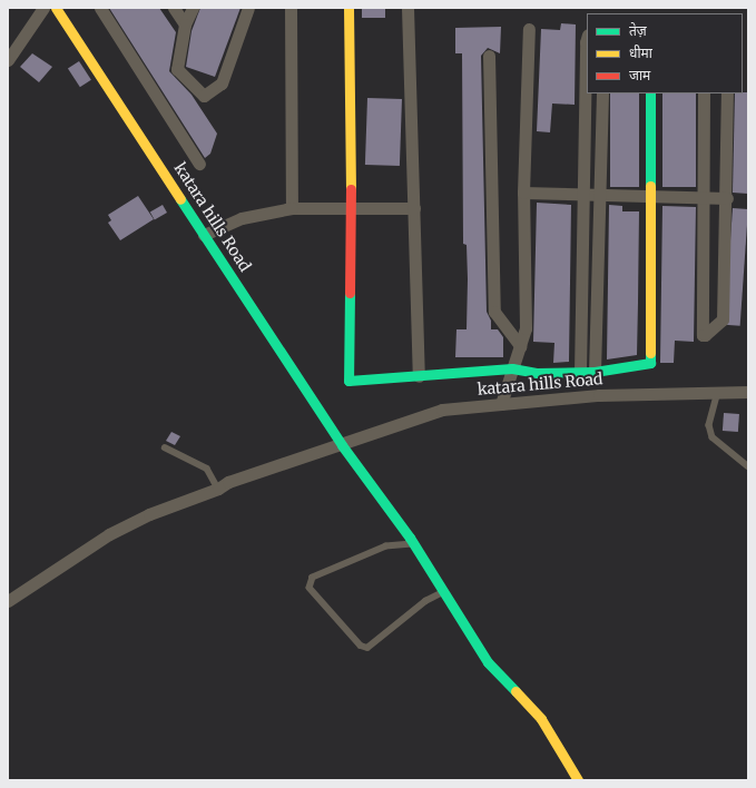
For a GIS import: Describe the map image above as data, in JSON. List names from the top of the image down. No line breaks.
{"streets":{"street":["katara hills Road"]},"legend":["तेज़","धीमा","जाम"]}
